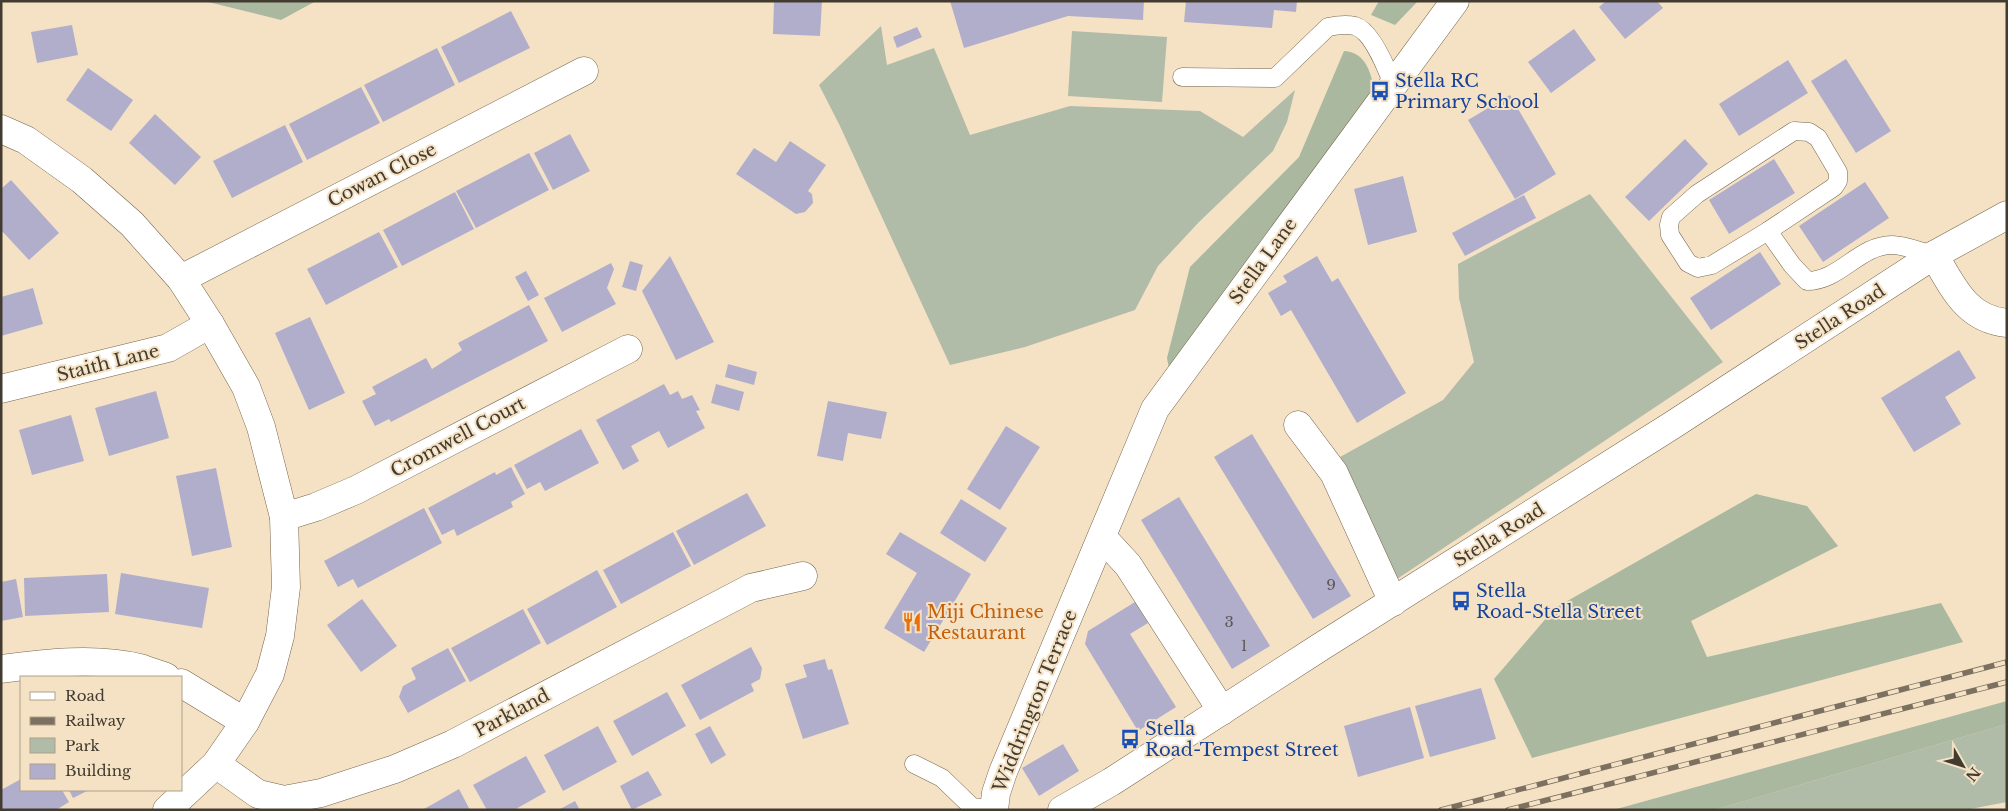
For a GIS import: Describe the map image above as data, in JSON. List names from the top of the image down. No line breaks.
{"streets":{"street":["Cowan Close","Stella Lane","Stella Road","Staith Lane","Cromwell Court","Widdrington Terrace","Parkland"]},"crossings":[["Stella Lane","Widdrington Terrace"]],"places":{"bus stop":["Stella RC Primary School","Stella Road-Stella Street","Stella Road-Tempest Street"],"restaurant":["Miji Chinese Restaurant"]},"house_numbers":["9","3","1"],"legend":["Road","Railway","Park","Building"],"north":"bottom right"}
